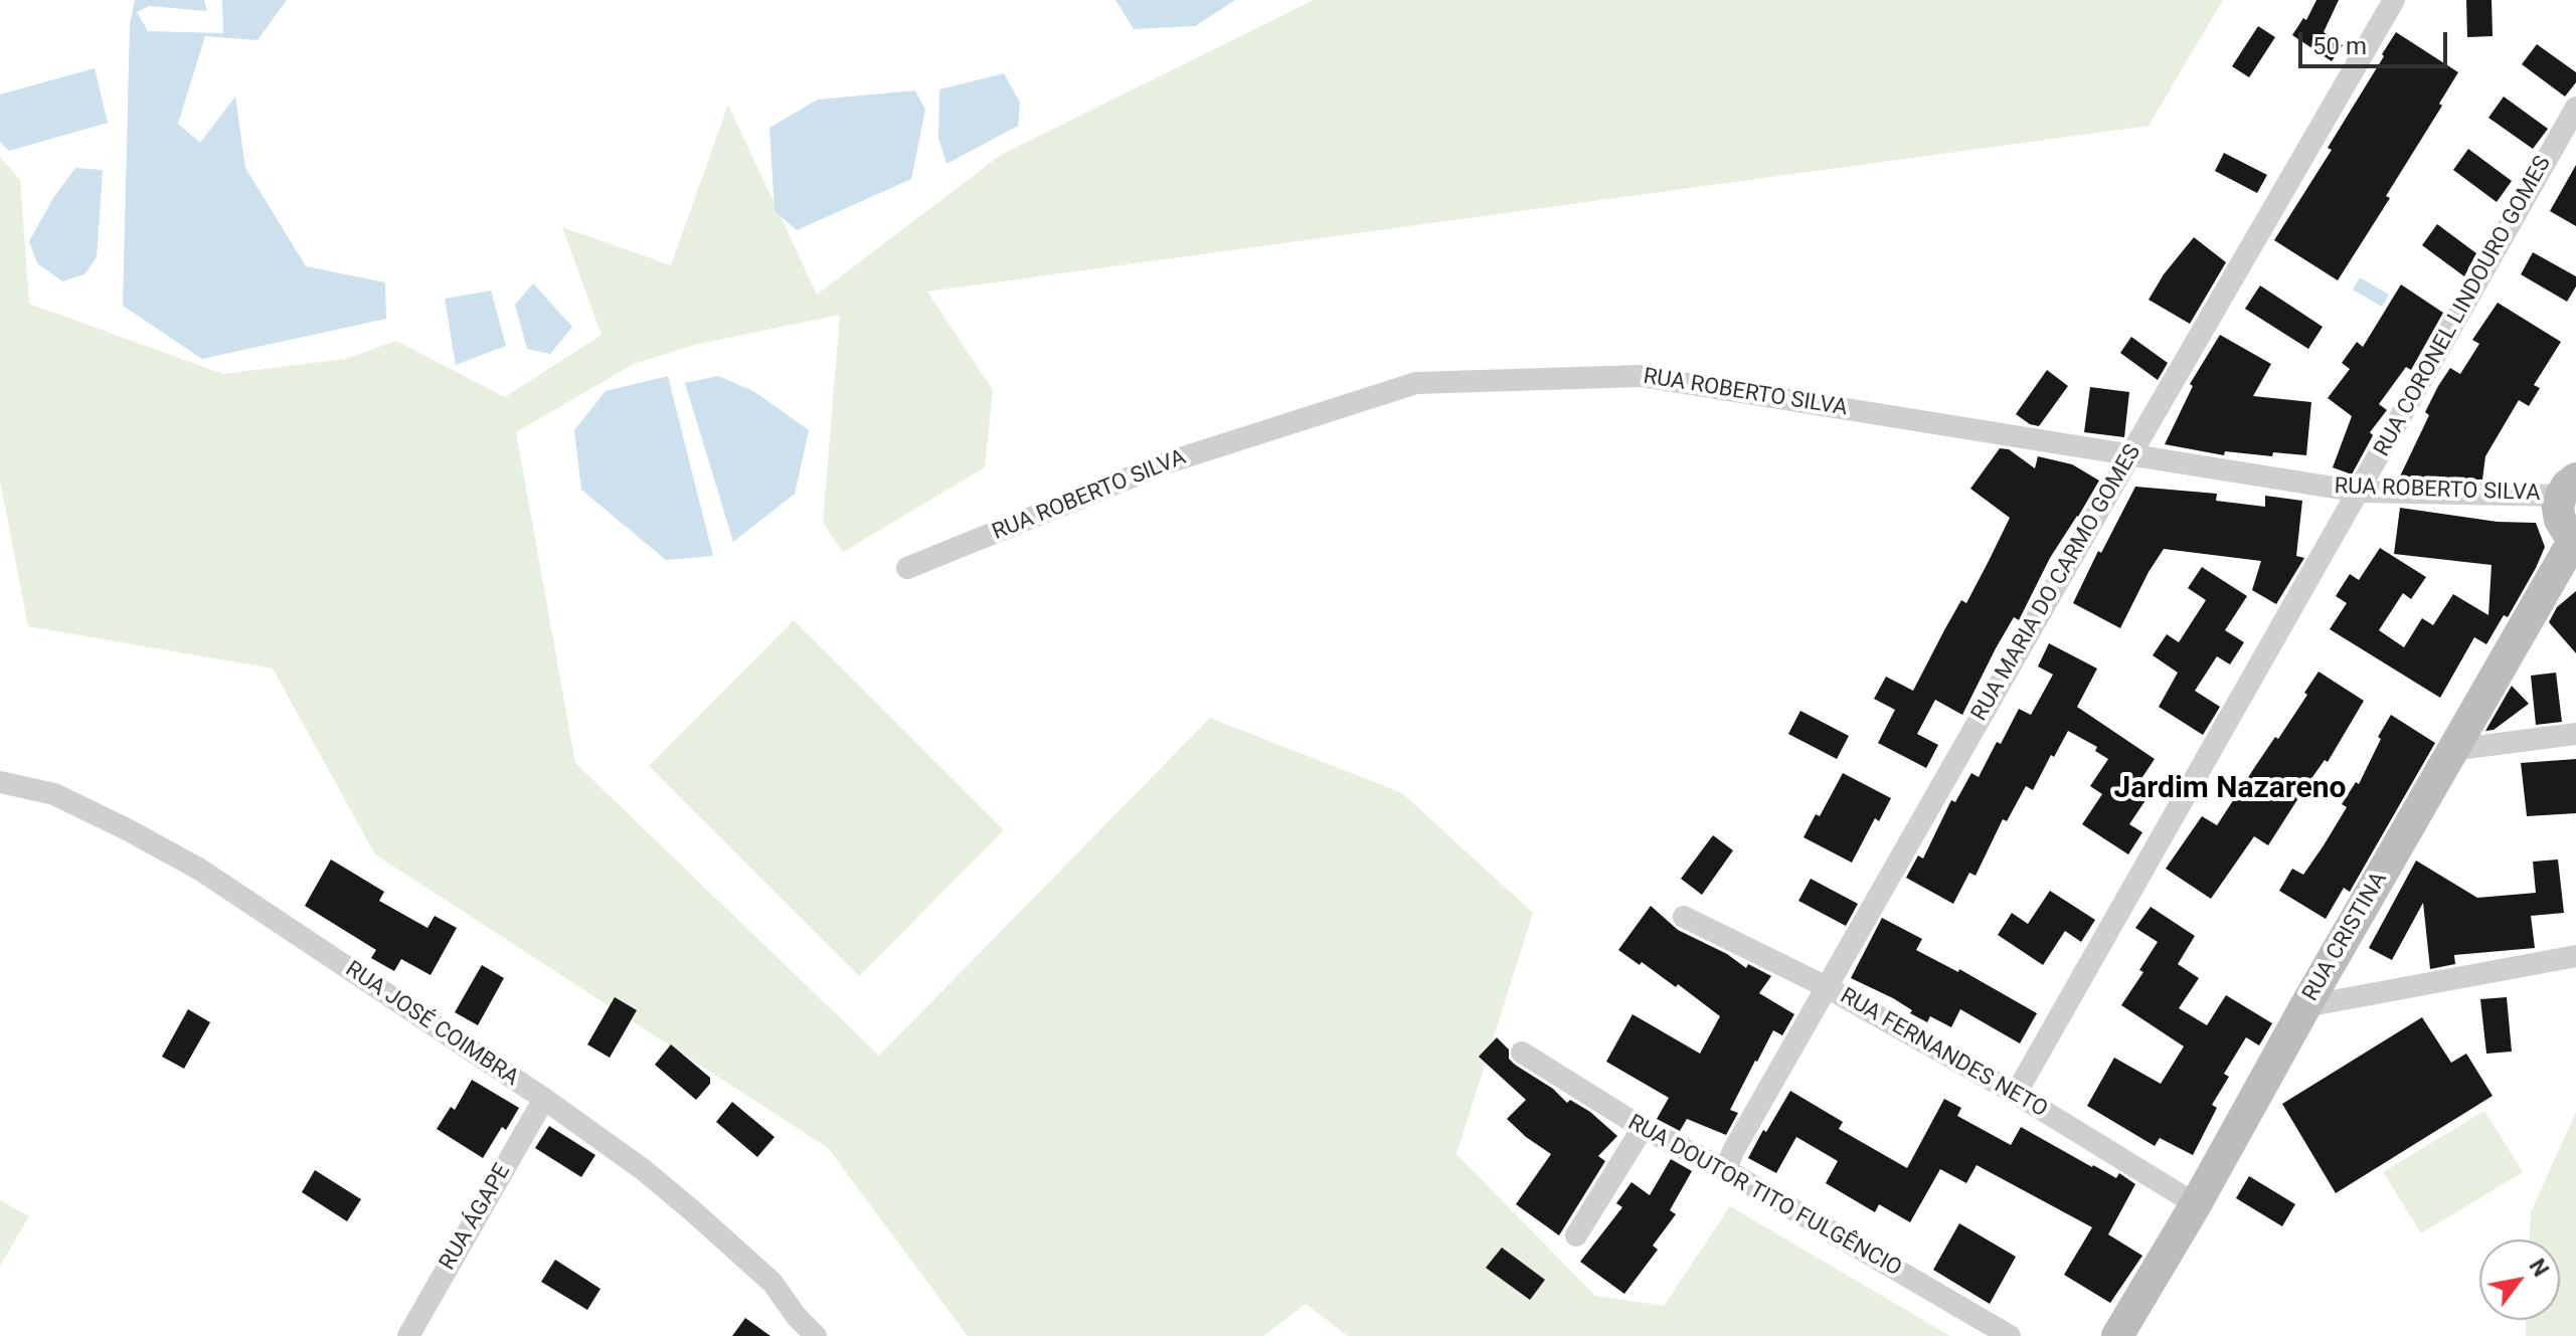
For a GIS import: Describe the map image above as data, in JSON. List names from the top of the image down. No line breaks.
{"streets":{"main road":["RUA CRISTINA"],"street":["RUA CORONEL LINDOURO GOMES","RUA ROBERTO SILVA","RUA MARIA DO CARMO GOMES","RUA JOSÉ COIMBRA","RUA FERNANDES NETO","RUA DOUTOR TITO FULGÊNCIO","RUA ÁGAPE"]},"crossings":[["RUA CORONEL LINDOURO GOMES","RUA ROBERTO SILVA"],["RUA CORONEL LINDOURO GOMES","RUA FERNANDES NETO"],["RUA ROBERTO SILVA","RUA MARIA DO CARMO GOMES"],["RUA MARIA DO CARMO GOMES","RUA FERNANDES NETO"],["RUA MARIA DO CARMO GOMES","RUA DOUTOR TITO FULGÊNCIO"],["RUA CRISTINA","RUA FERNANDES NETO"],["RUA JOSÉ COIMBRA","RUA ÁGAPE"]],"districts":["Jardim Nazareno"],"scale_bar":"50 m","north":"top right"}
